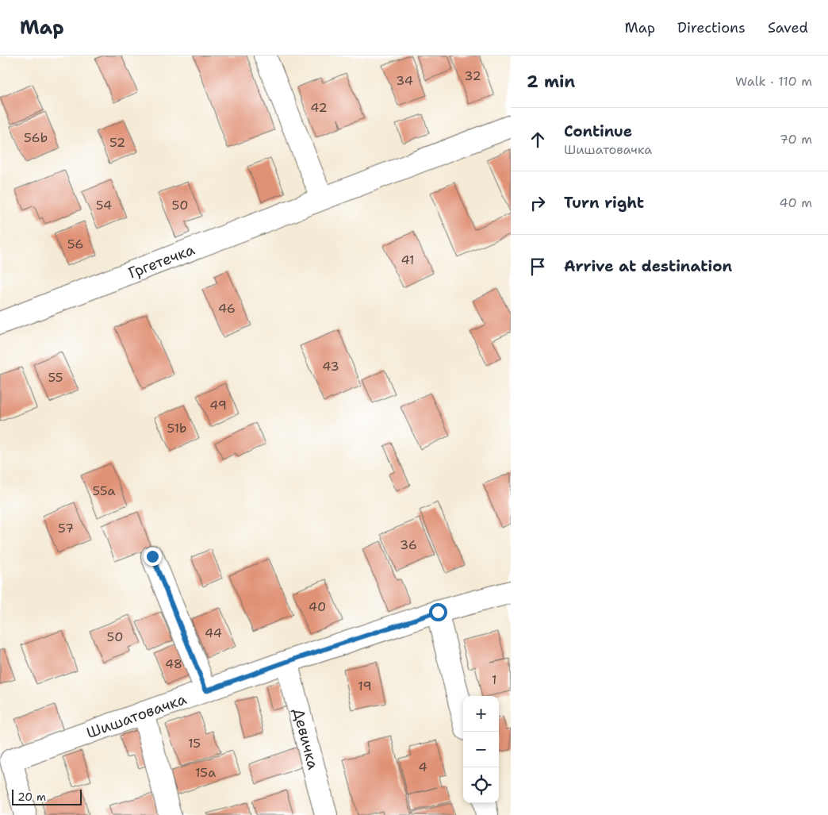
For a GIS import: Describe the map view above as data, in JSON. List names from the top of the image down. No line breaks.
{"streets":{"street":["Гргетечка","Шишатовачка","Девичка"]},"crossings":[["Шишатовачка","Девичка"]],"house_numbers":["32","34","42","56b","52","54","50","56","41","46","43","55","49","51b","55a","57","36","40","44","50","48","1","19","15","4","15a"],"scale_bar":"20 m","page":{"header":"Map","nav":["Map","Directions","Saved"],"heading":["2 min","Walk · 110 m"],"list":[["Continue","Шишатовачка","70 m"],["Turn right","40 m"],"Arrive at destination"],"map_buttons":["+","−"],"scale":"20 m"}}
